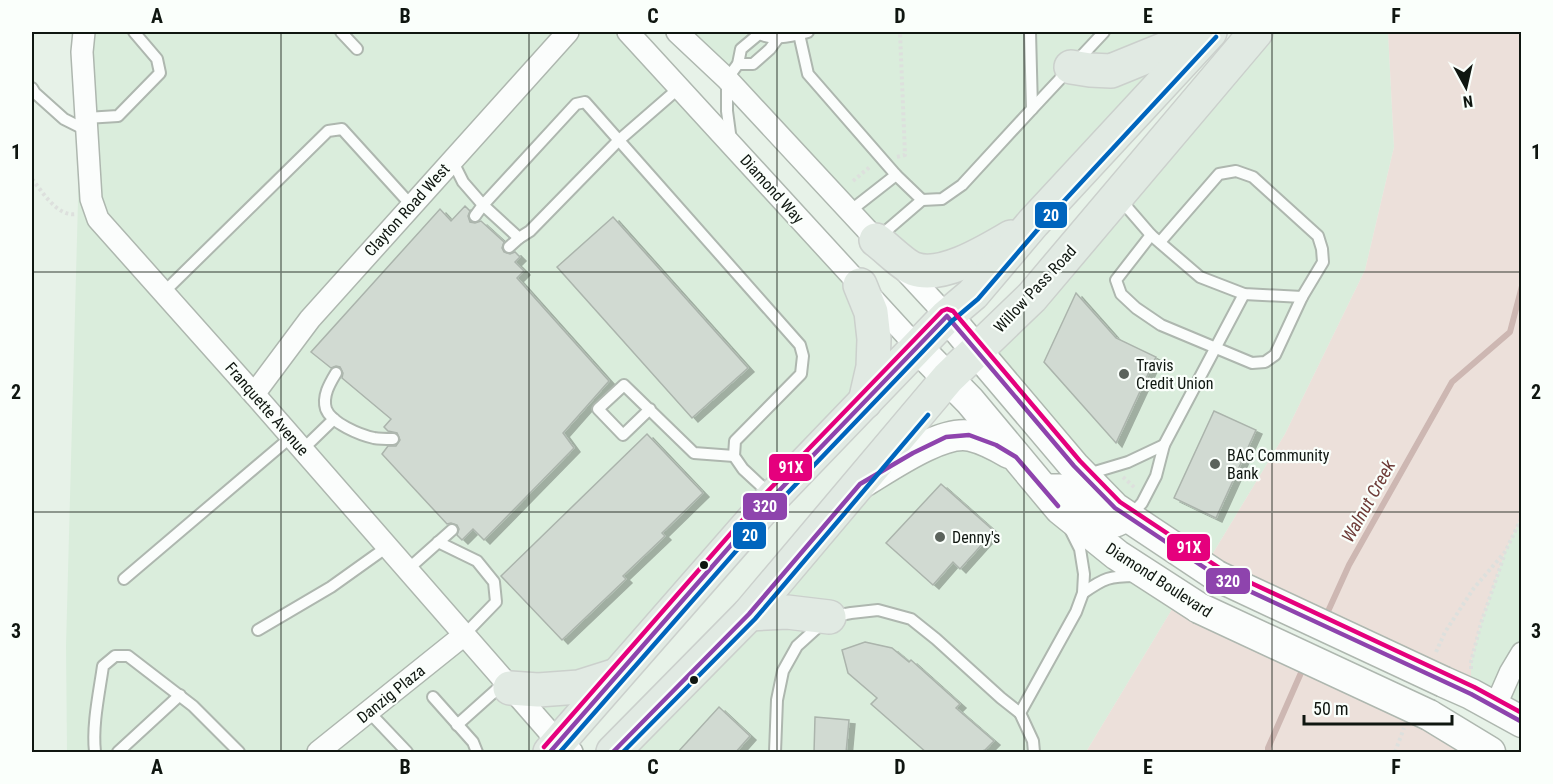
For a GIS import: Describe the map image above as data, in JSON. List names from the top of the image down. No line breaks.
{"streets":{"main road":["Willow Pass Road","Diamond Boulevard"],"street":["Diamond Way","Clayton Road West","Franquette Avenue","Danzig Plaza"]},"crossings":[["Diamond Way","Diamond Boulevard"],["Clayton Road West","Franquette Avenue"],["Willow Pass Road","Diamond Boulevard"],["Franquette Avenue","Danzig Plaza"]],"water":["Walnut Creek"],"places":["Travis Credit Union","BAC Community Bank","Denny's"],"lines":["transit line 20","transit line 91X","transit line 320"],"scale_bar":"50 m","north":"bottom","grid":{"columns":["A","B","C","D","E","F"],"rows":["1","2","3"]}}
